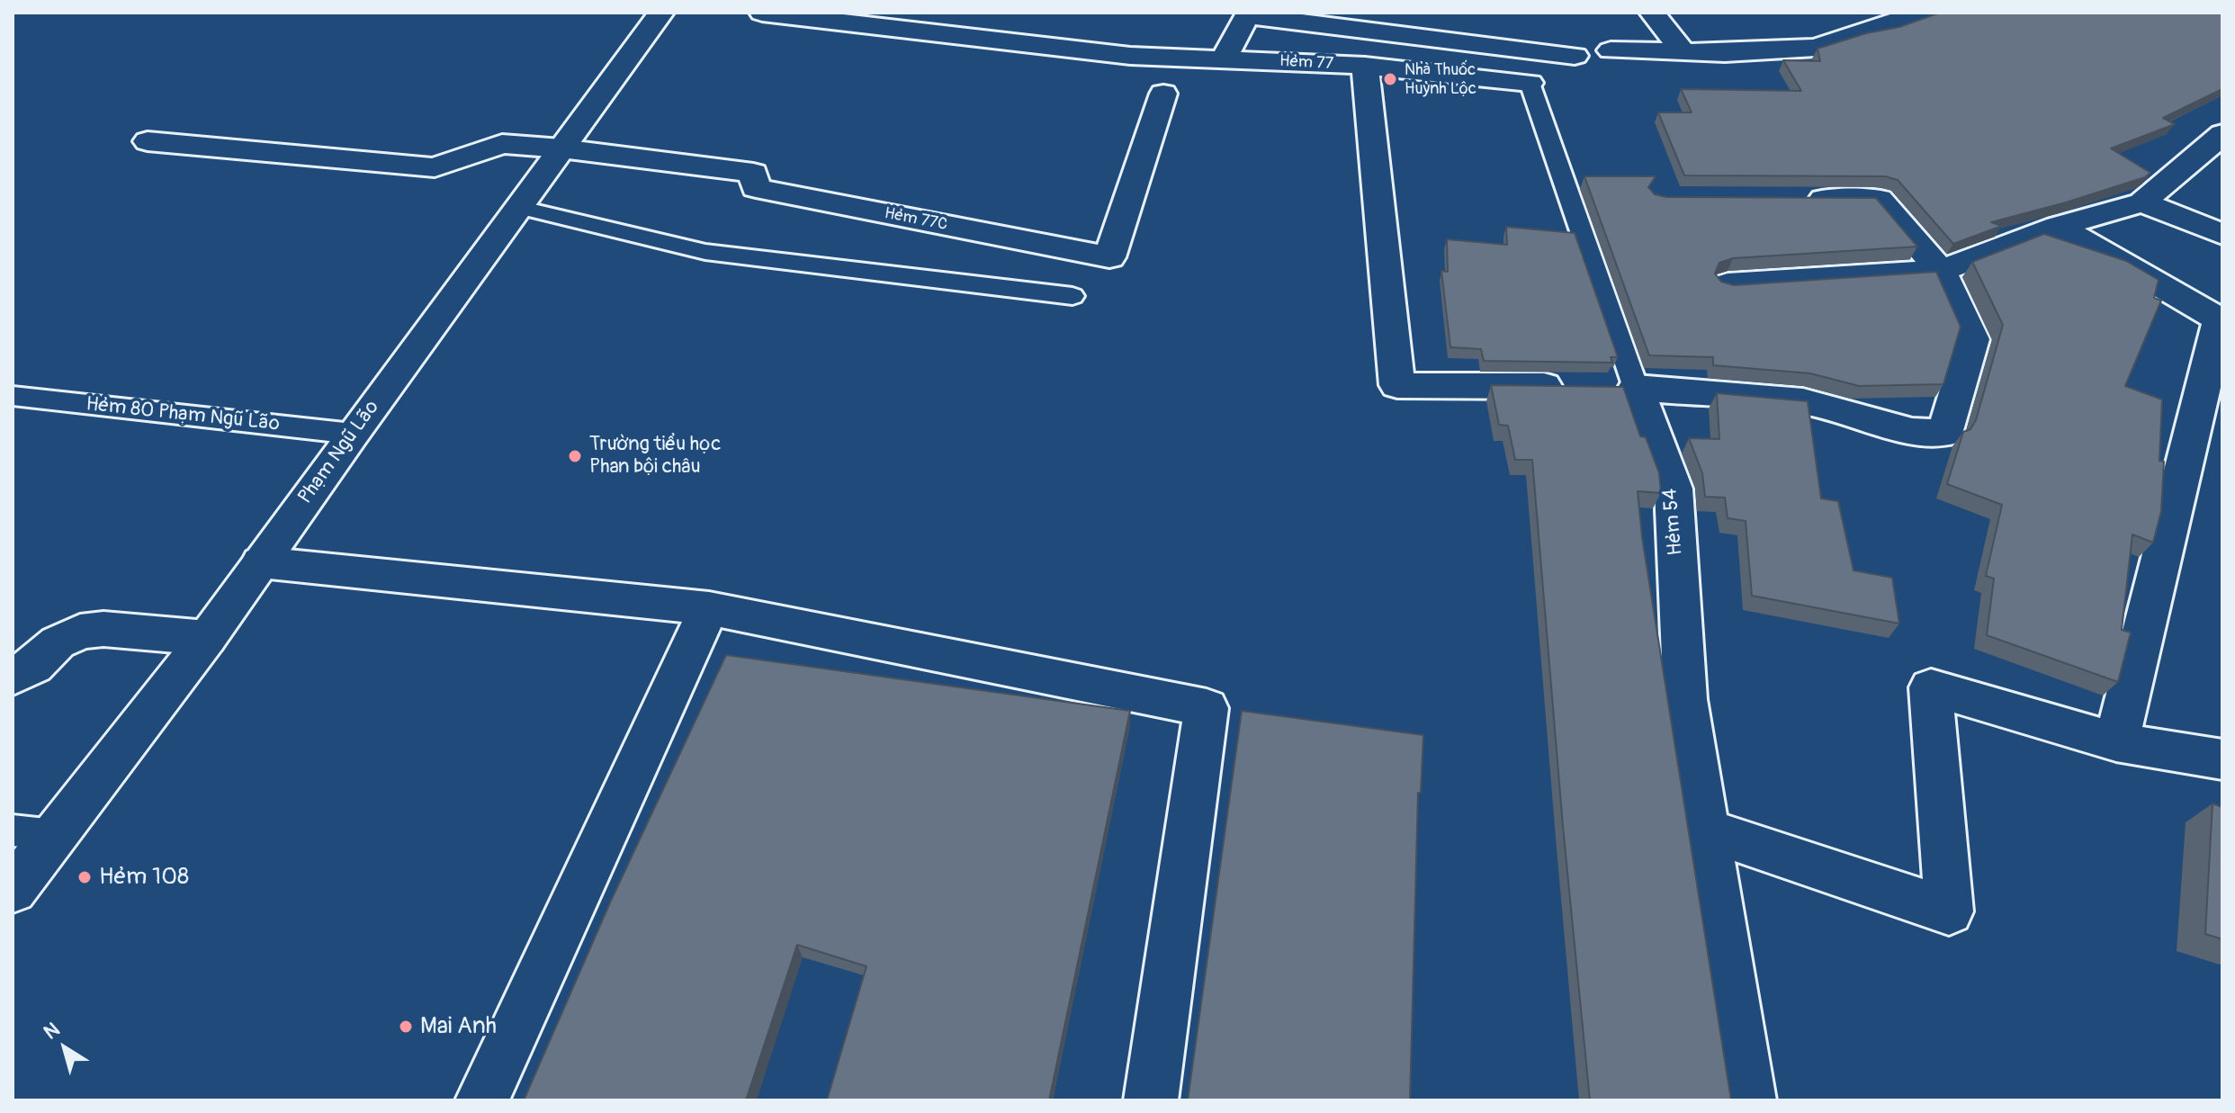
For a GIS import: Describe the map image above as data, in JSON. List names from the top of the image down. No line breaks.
{"streets":{"street":["Hẻm 77","Hẻm 77C","Phạm Ngũ Lão","Hẻm 54"],"lane":["Hẻm 80 Phạm Ngũ Lão"]},"crossings":[["Hẻm 77","Hẻm 54"],["Hẻm 77C","Phạm Ngũ Lão"],["Hẻm 80 Phạm Ngũ Lão","Phạm Ngũ Lão"]],"places":["Nhà Thuốc Huỳnh Lộc","Trường tiểu học Phan bội châu","Hẻm 108","Mai Anh"],"north":"top left"}
